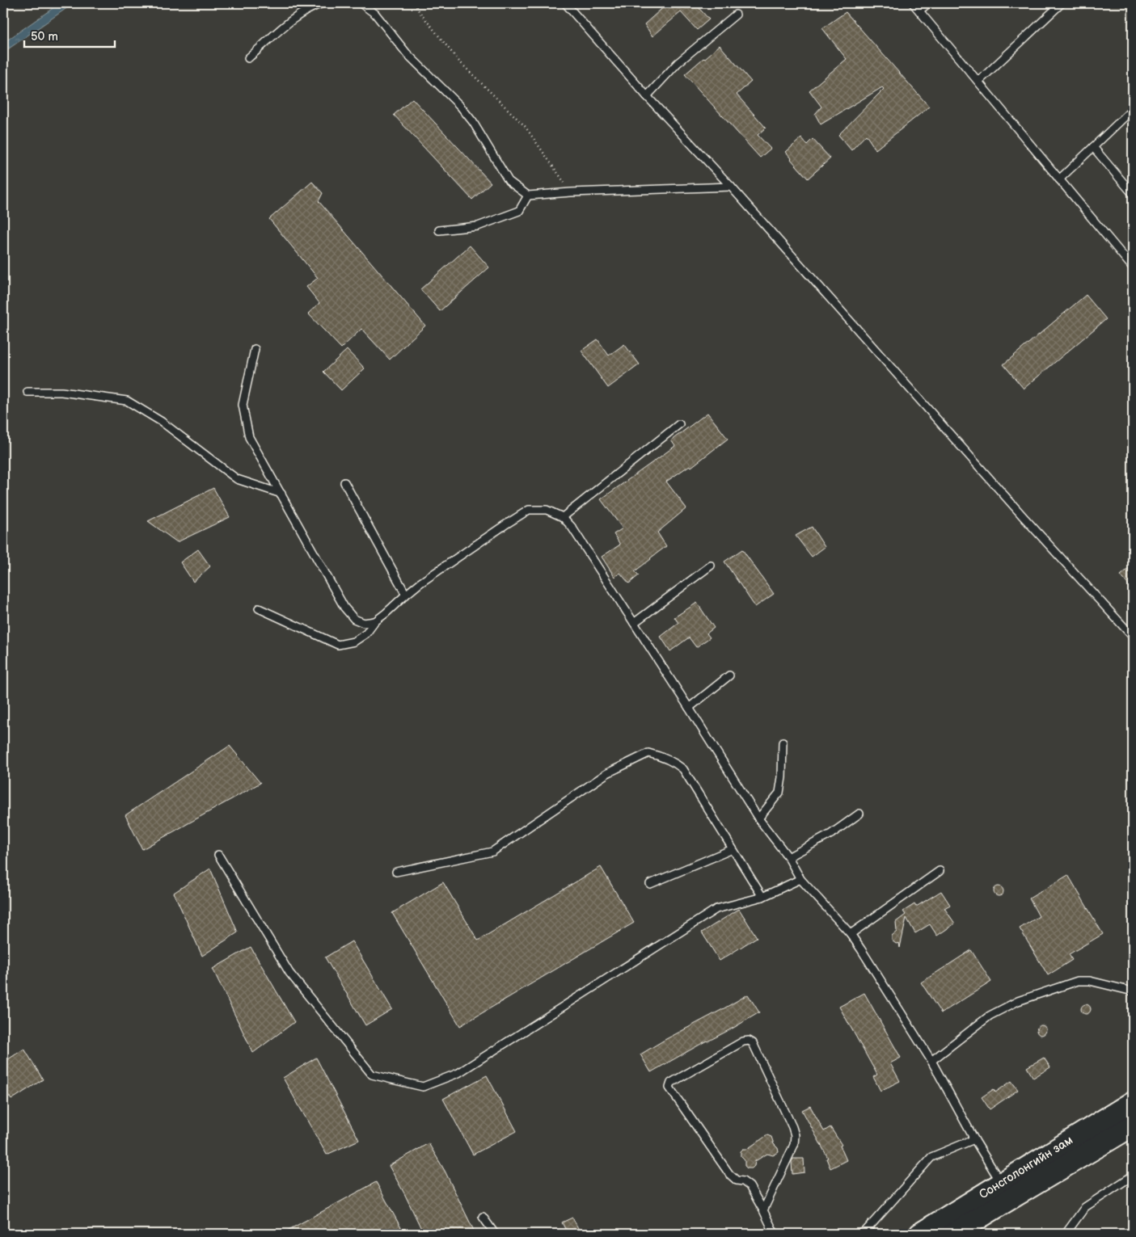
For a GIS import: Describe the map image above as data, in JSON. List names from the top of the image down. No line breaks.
{"streets":{"main road":["Сонсголонгийн зам"]},"scale_bar":"50 m"}
